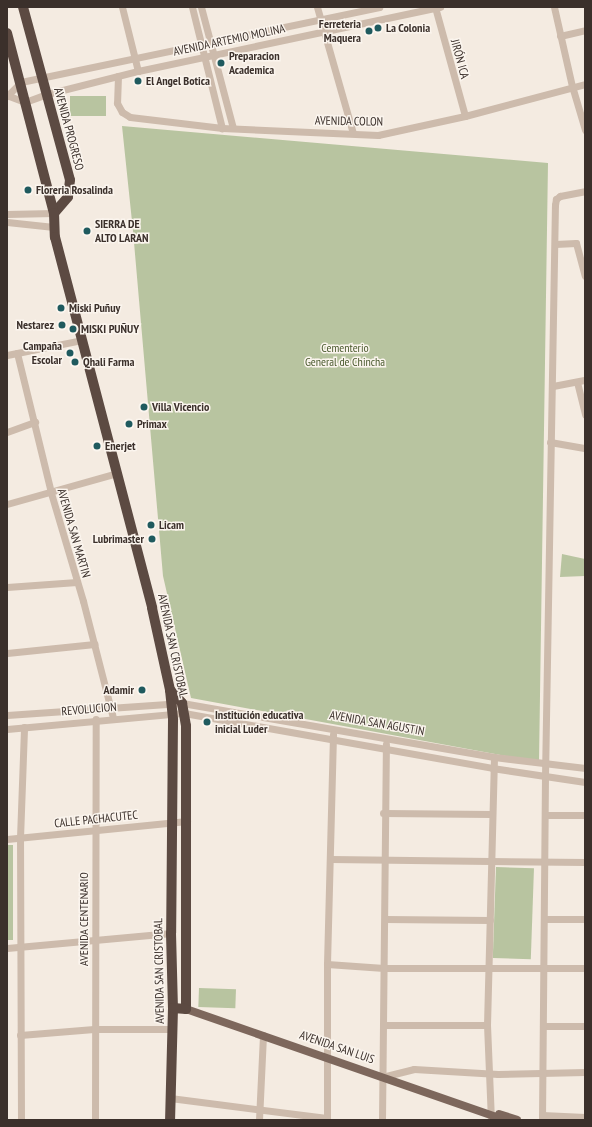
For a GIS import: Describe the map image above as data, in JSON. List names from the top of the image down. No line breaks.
{"streets":{"highway":["AVENIDA PROGRESO","AVENIDA SAN CRISTOBAL","AVENIDA SAN LUIS"],"street":["AVENIDA ARTEMIO MOLINA","JIRÓN ICA","AVENIDA COLON","AVENIDA SAN MARTIN","REVOLUCION","AVENIDA SAN AGUSTIN","CALLE PACHACUTEC","AVENIDA CENTENARIO"]},"crossings":[["AVENIDA ARTEMIO MOLINA","JIRÓN ICA"],["AVENIDA ARTEMIO MOLINA","AVENIDA COLON"],["AVENIDA ARTEMIO MOLINA","AVENIDA PROGRESO"],["JIRÓN ICA","AVENIDA COLON"],["AVENIDA PROGRESO","AVENIDA SAN CRISTOBAL"],["AVENIDA SAN MARTIN","REVOLUCION"],["AVENIDA SAN CRISTOBAL","REVOLUCION"],["AVENIDA SAN CRISTOBAL","AVENIDA SAN AGUSTIN"],["AVENIDA SAN CRISTOBAL","CALLE PACHACUTEC"],["AVENIDA SAN CRISTOBAL","AVENIDA SAN LUIS"],["REVOLUCION","AVENIDA SAN AGUSTIN"],["REVOLUCION","AVENIDA CENTENARIO"],["CALLE PACHACUTEC","AVENIDA CENTENARIO"]],"parks":["Cementerio General de Chincha"],"places":["La Colonia","Ferreteria Maquera","Preparacion Academica","El Angel Botica","Floreria Rosalinda","SIERRA DE ALTO LARAN","Miski Puñuy","Nestarez","MISKI PUÑUY","Campaña Escolar","Qhali Farma","Villa Vicencio","Primax","Enerjet","Licam","Lubrimaster","Adamir","Institución educativa inicial Luder"]}
